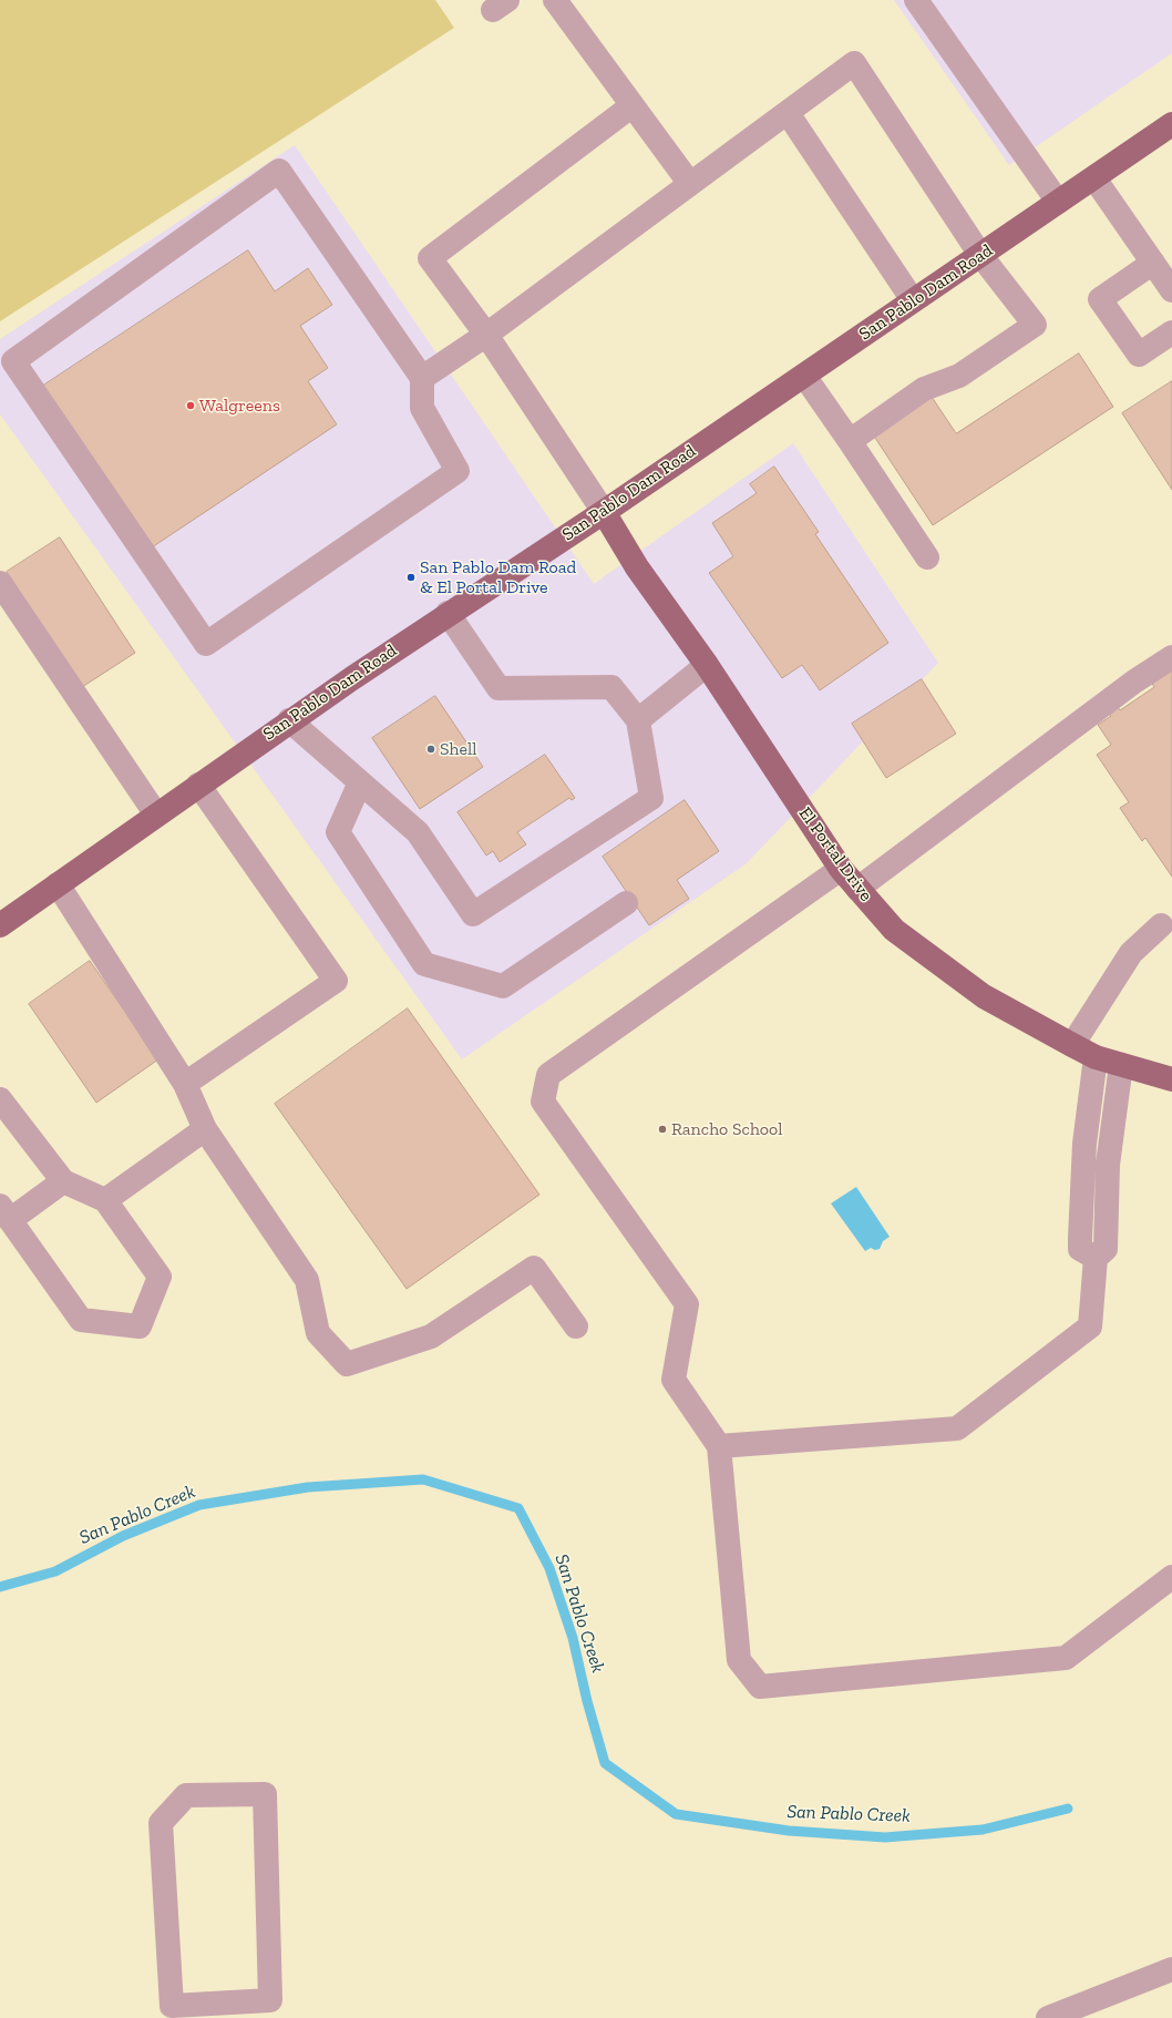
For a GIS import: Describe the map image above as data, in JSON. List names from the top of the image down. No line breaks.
{"streets":{"main road":["San Pablo Dam Road","El Portal Drive"]},"crossings":[["San Pablo Dam Road","El Portal Drive"]],"water":["San Pablo Creek"],"places":["Walgreens","San Pablo Dam Road & El Portal Drive","Shell","Rancho School"]}
